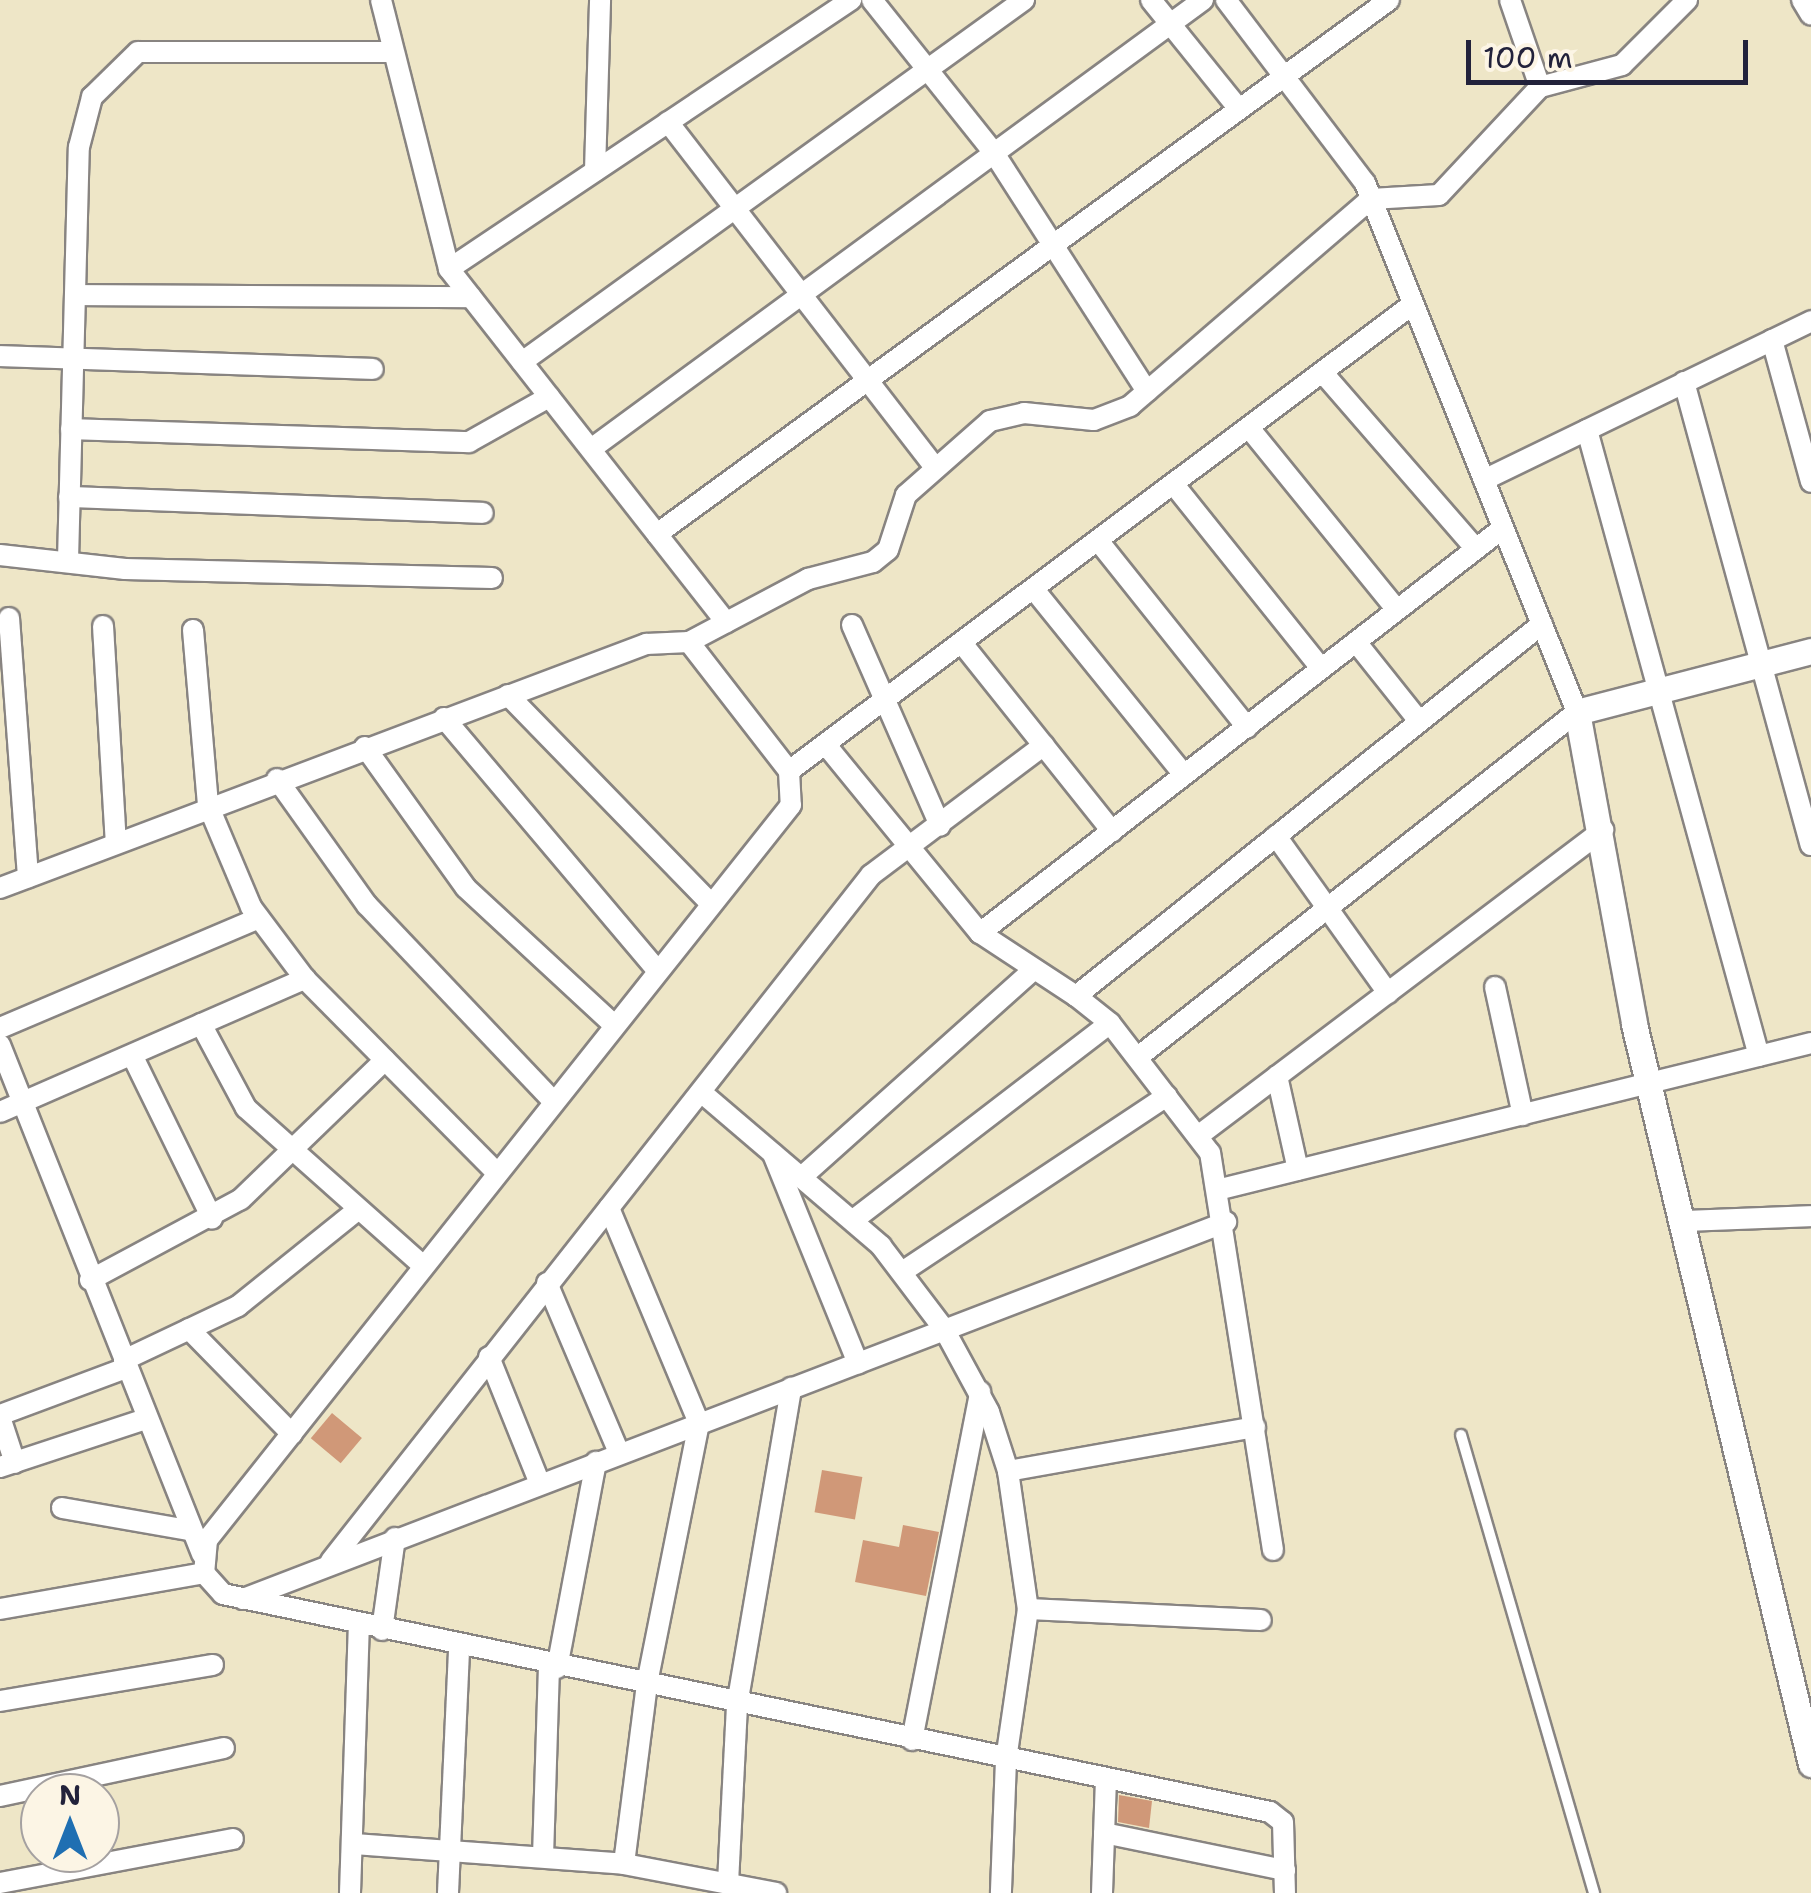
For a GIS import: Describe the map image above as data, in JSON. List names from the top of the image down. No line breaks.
{"scale_bar":"100 m","north":"top"}
